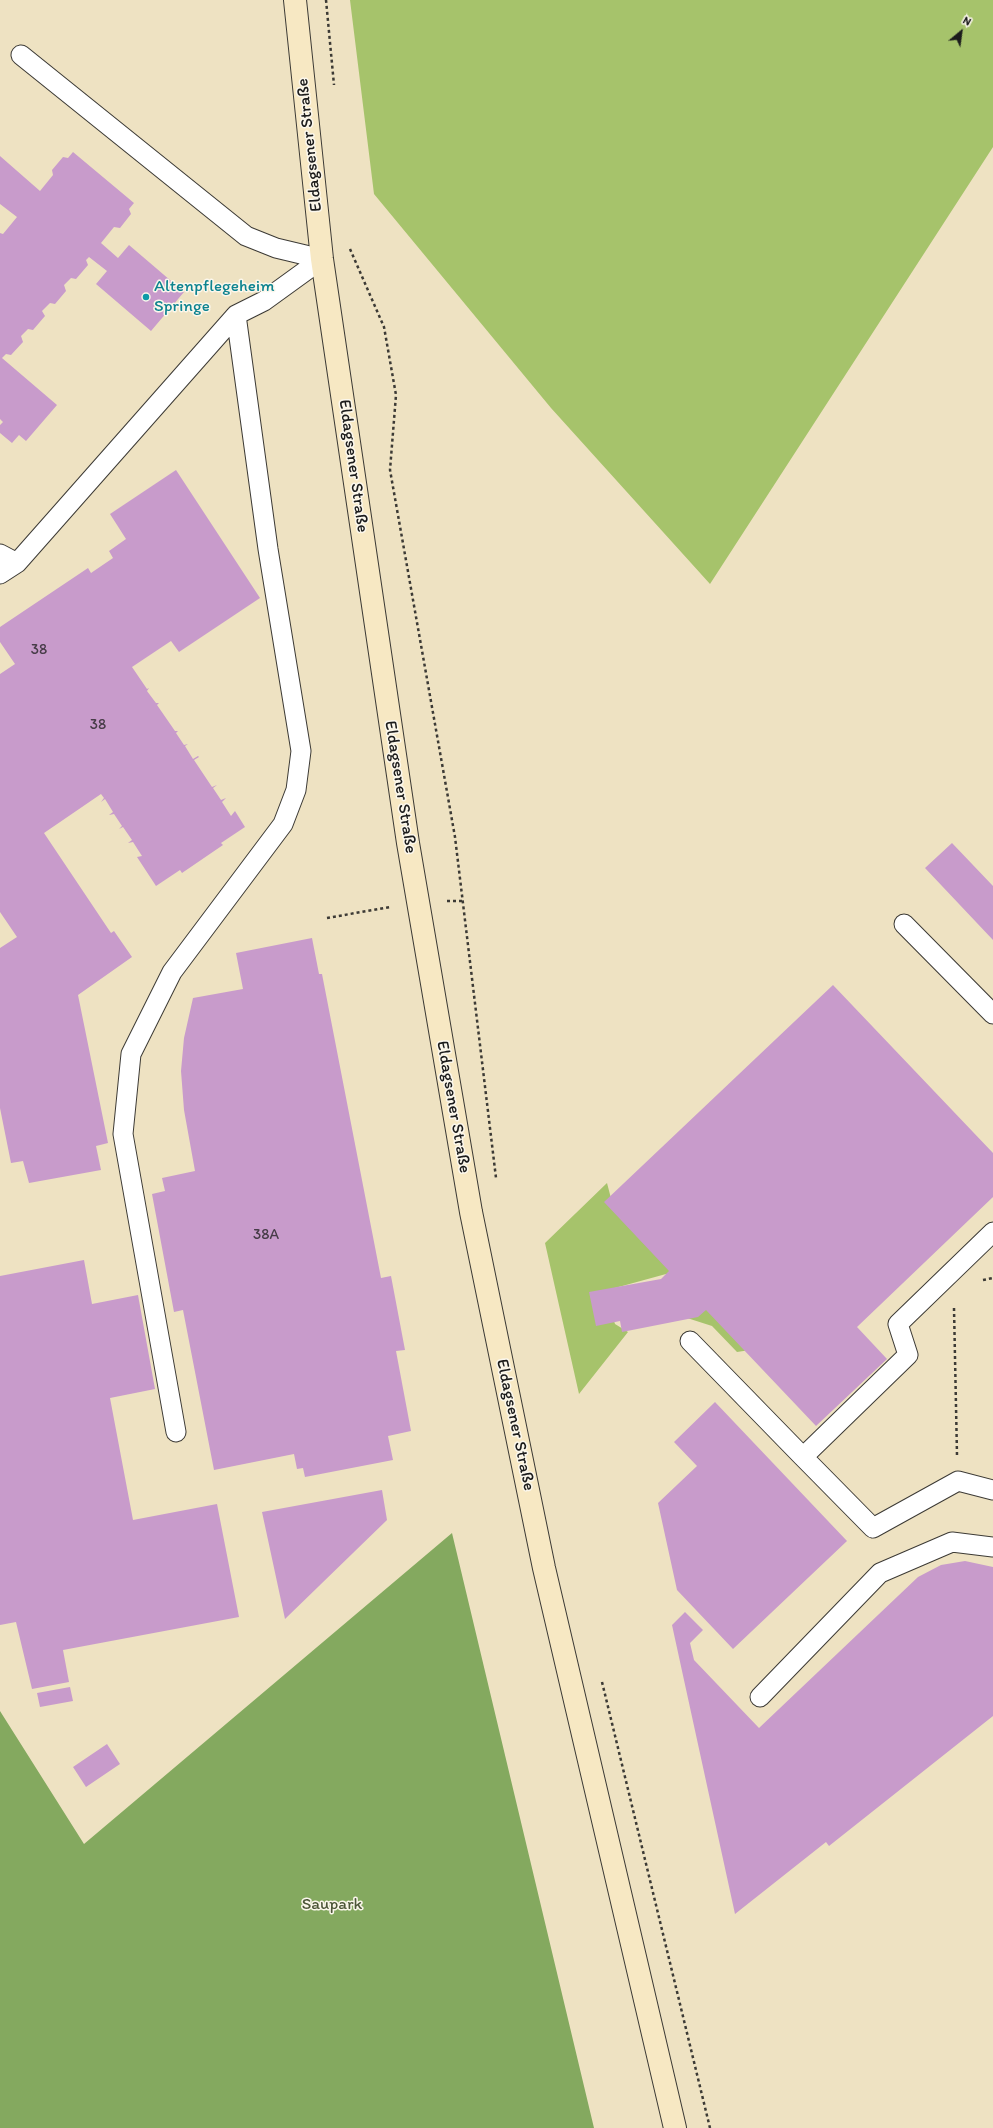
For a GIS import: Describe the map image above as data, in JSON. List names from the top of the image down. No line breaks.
{"streets":{"main road":["Eldagsener Straße"]},"parks":["Saupark"],"places":["Altenpflegeheim Springe"],"house_numbers":["38","38","38A"],"north":"top right"}
